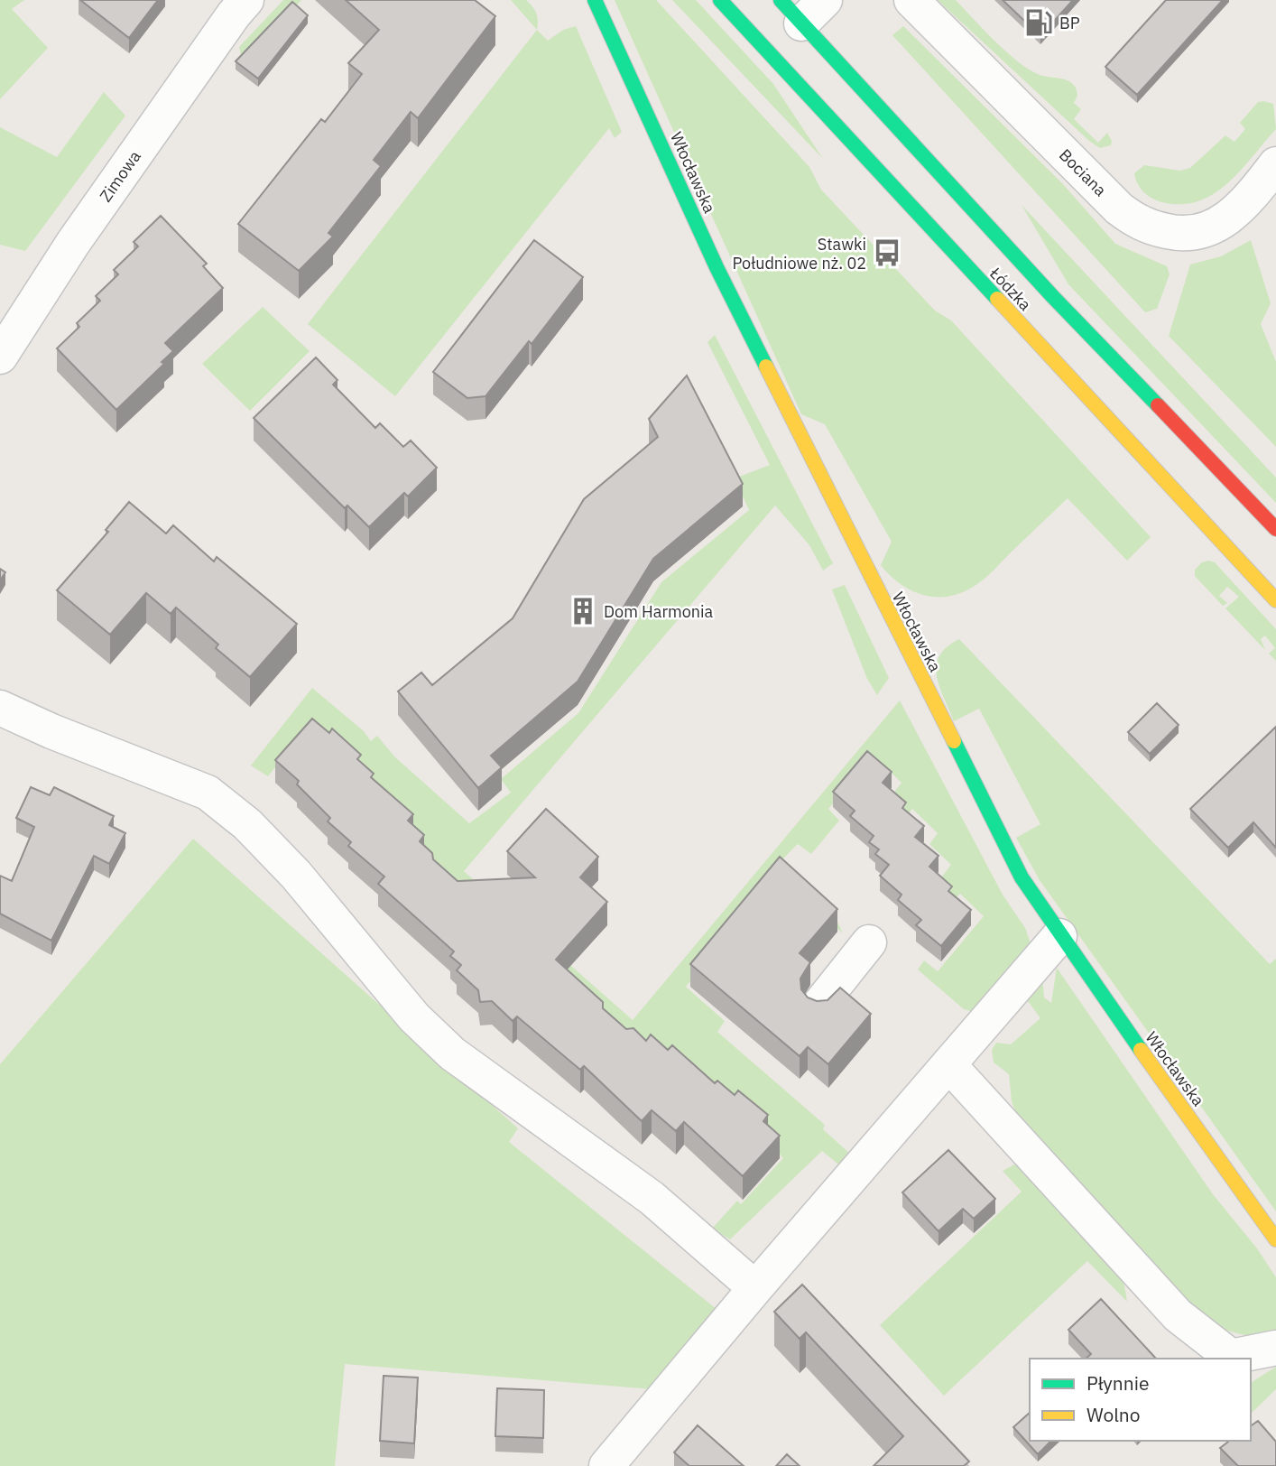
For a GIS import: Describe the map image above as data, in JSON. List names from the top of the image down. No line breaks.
{"streets":{"main road":["Włocławska","Łódzka"],"street":["Bociana","Zimowa"]},"places":{"fuel station":["BP"],"bus stop":["Stawki Południowe nż. 02"],"building":["Dom Harmonia"]},"legend":["Płynnie","Wolno"]}
